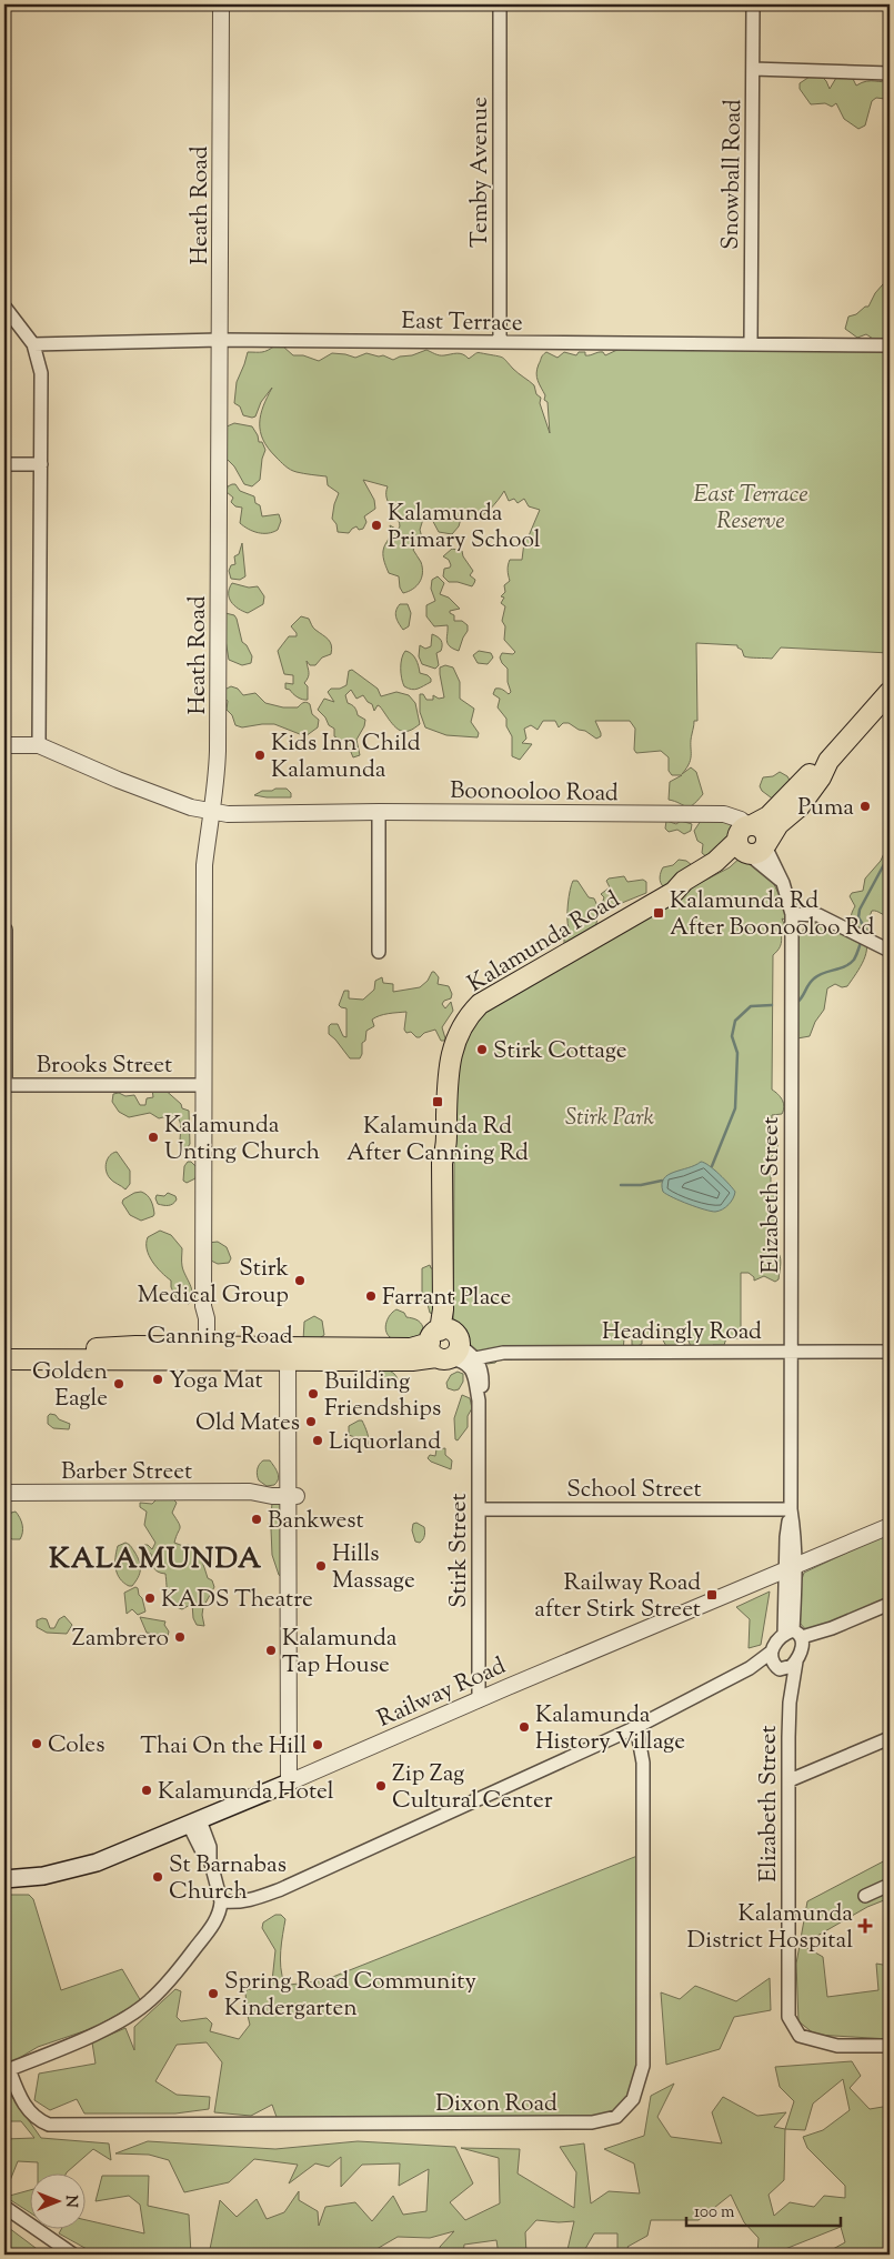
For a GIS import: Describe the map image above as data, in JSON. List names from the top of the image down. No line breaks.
{"streets":{"main road":["Kalamunda Road","Canning Road","Railway Road"],"street":["Temby Avenue","Snowball Road","Heath Road","East Terrace","Boonooloo Road","Brooks Street","Elizabeth Street","Headingly Road","Barber Street","School Street","Stirk Street","Dixon Road"]},"crossings":[["Temby Avenue","East Terrace"],["Snowball Road","East Terrace"],["Heath Road","East Terrace"],["Heath Road","Boonooloo Road"],["Heath Road","Brooks Street"],["Heath Road","Canning Road"],["Boonooloo Road","Kalamunda Road"],["Boonooloo Road","Elizabeth Street"],["Kalamunda Road","Elizabeth Street"],["Kalamunda Road","Canning Road"],["Kalamunda Road","Stirk Street"],["Elizabeth Street","Headingly Road"],["Elizabeth Street","School Street"],["Elizabeth Street","Railway Road"],["Headingly Road","Stirk Street"],["Canning Road","Stirk Street"],["School Street","Stirk Street"],["Stirk Street","Railway Road"]],"districts":["KALAMUNDA"],"parks":["East Terrace Reserve","Stirk Park"],"places":{"other":["Kalamunda Primary School","Kids Inn Child Kalamunda","Puma","Stirk Cottage","Kalamunda Unting Church","Stirk Medical Group","Farrant Place","Yoga Mat","Golden Eagle","Building Friendships","Old Mates","Liquorland","Bankwest","Hills Massage","KADS Theatre","Zambrero","Kalamunda Tap House","Kalamunda History Village","Coles","Thai On the Hill","Zip Zag Cultural Center","Kalamunda Hotel","St Barnabas Church","Spring Road Community Kindergarten"],"transit":["Kalamunda Rd After Boonooloo Rd","Kalamunda Rd After Canning Rd","Railway Road after Stirk Street"],"health":["Kalamunda District Hospital"]},"scale_bar":"100 m","north":"right"}
